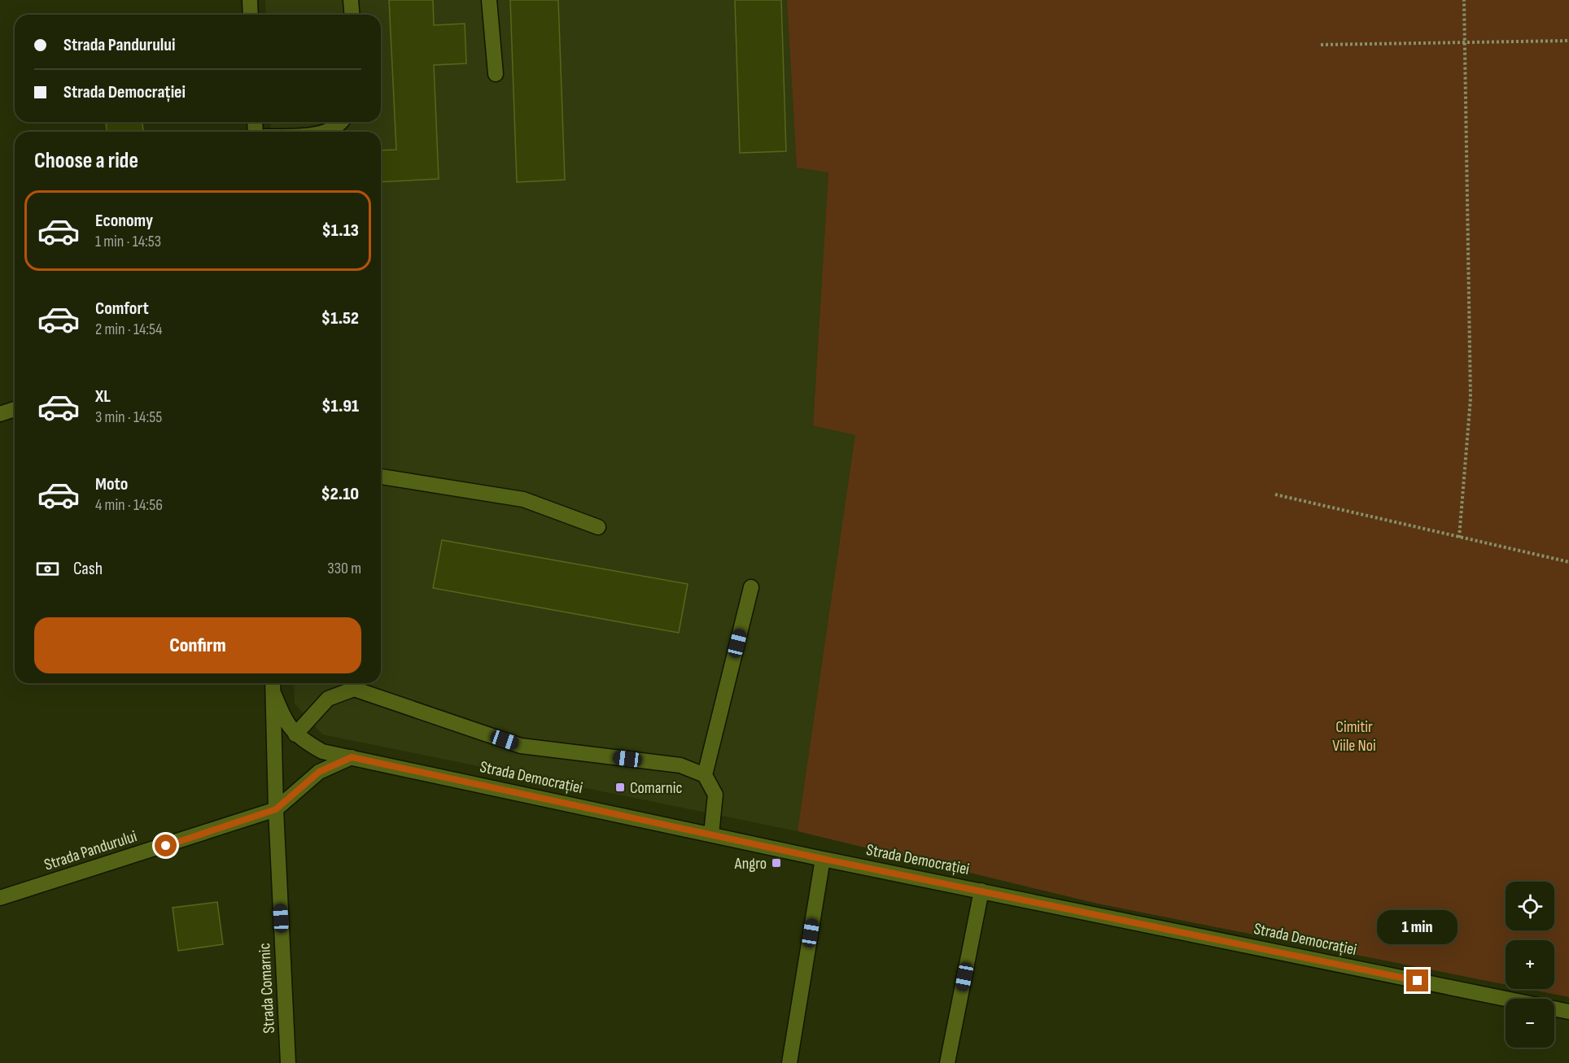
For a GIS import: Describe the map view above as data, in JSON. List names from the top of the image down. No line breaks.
{"streets":{"street":["Strada Democrației","Strada Pandurului","Strada Comarnic"]},"crossings":[["Strada Pandurului","Strada Comarnic"]],"parks":["Cimitir Viile Noi"],"places":{"transit":["Comarnic","Angro"]},"page":{"banner":["Strada Pandurului","Strada Democrației"],"heading":"Choose a ride","list":[{"name":"Economy","note":"1 min · 14:53","value":"$1.13"},{"name":"Comfort","note":"2 min · 14:54","value":"$1.52"},{"name":"XL","note":"3 min · 14:55","value":"$1.91"},{"name":"Moto","note":"4 min · 14:56","value":"$2.10"}],"pay":["Cash","330 m"],"buttons":"Confirm","map_buttons":["+","−"],"bubble":"1 min"}}
